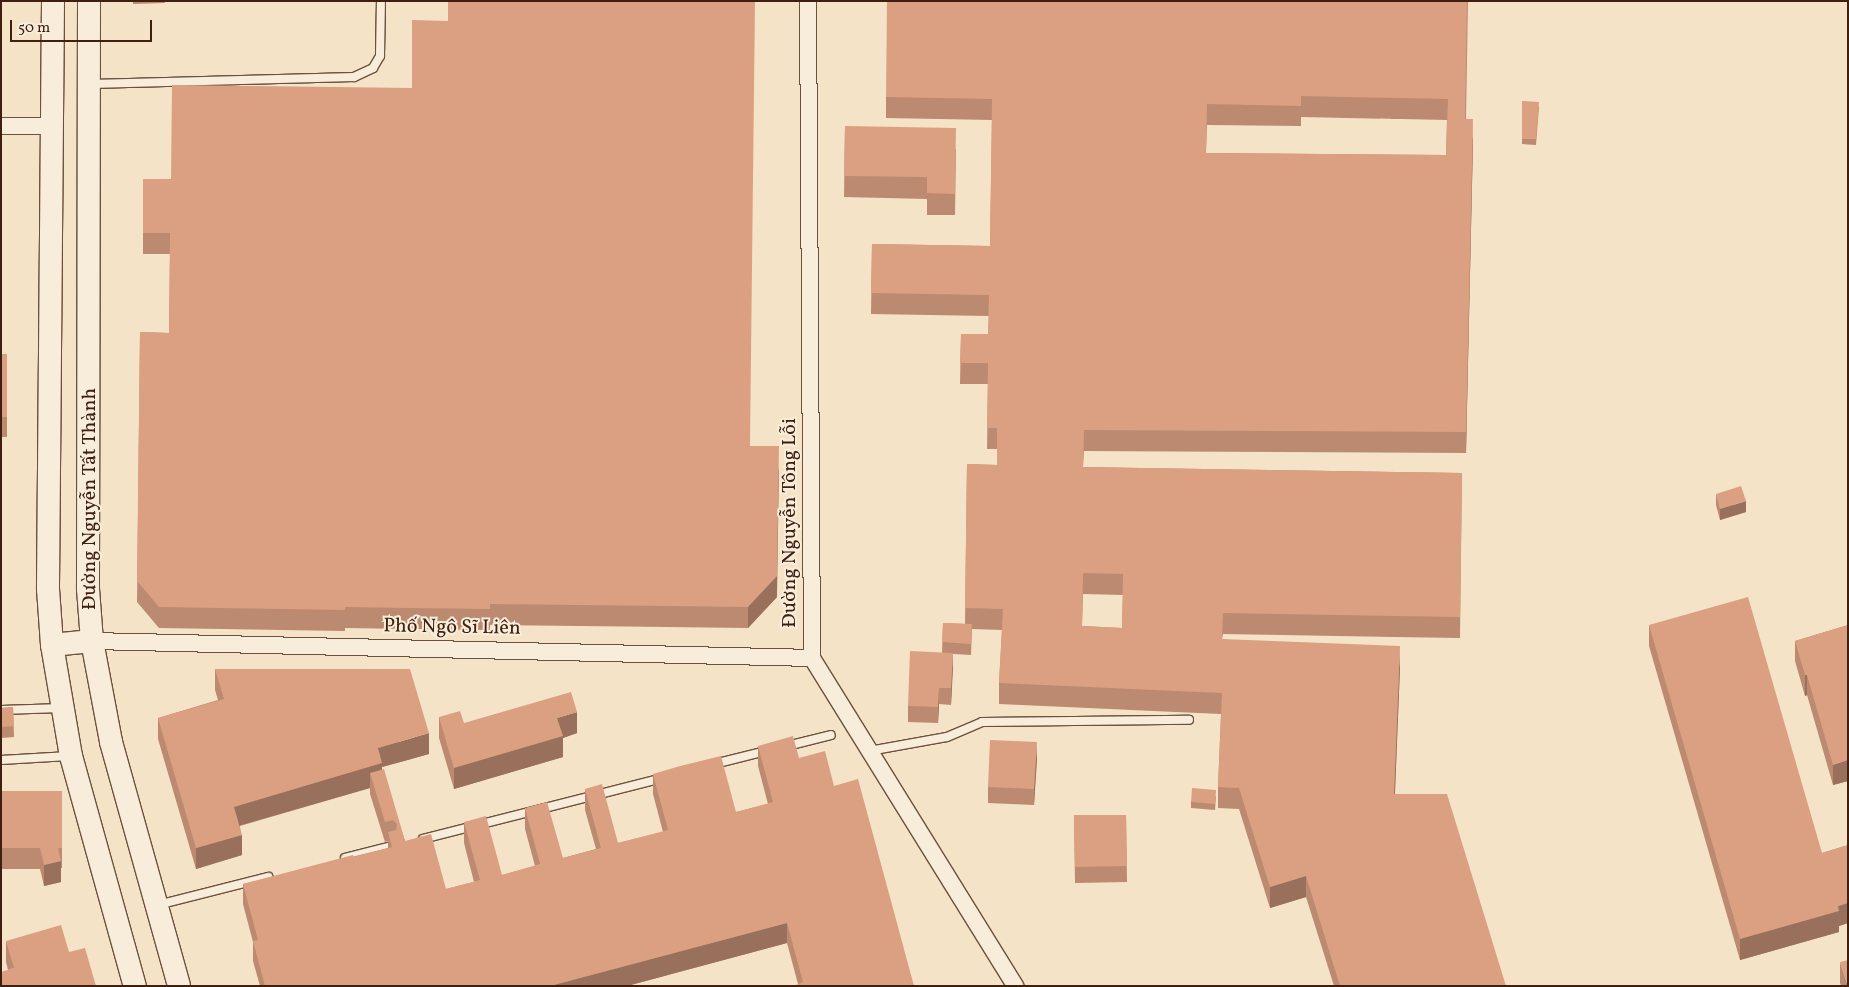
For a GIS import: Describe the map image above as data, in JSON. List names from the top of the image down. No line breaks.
{"streets":{"main road":["Đường Nguyễn Tất Thành"],"street":["Đường Nguyễn Tông Lỗi","Phố Ngô Sĩ Liên"]},"crossings":[["Đường Nguyễn Tất Thành","Phố Ngô Sĩ Liên"],["Đường Nguyễn Tông Lỗi","Phố Ngô Sĩ Liên"]],"scale_bar":"50 m"}
